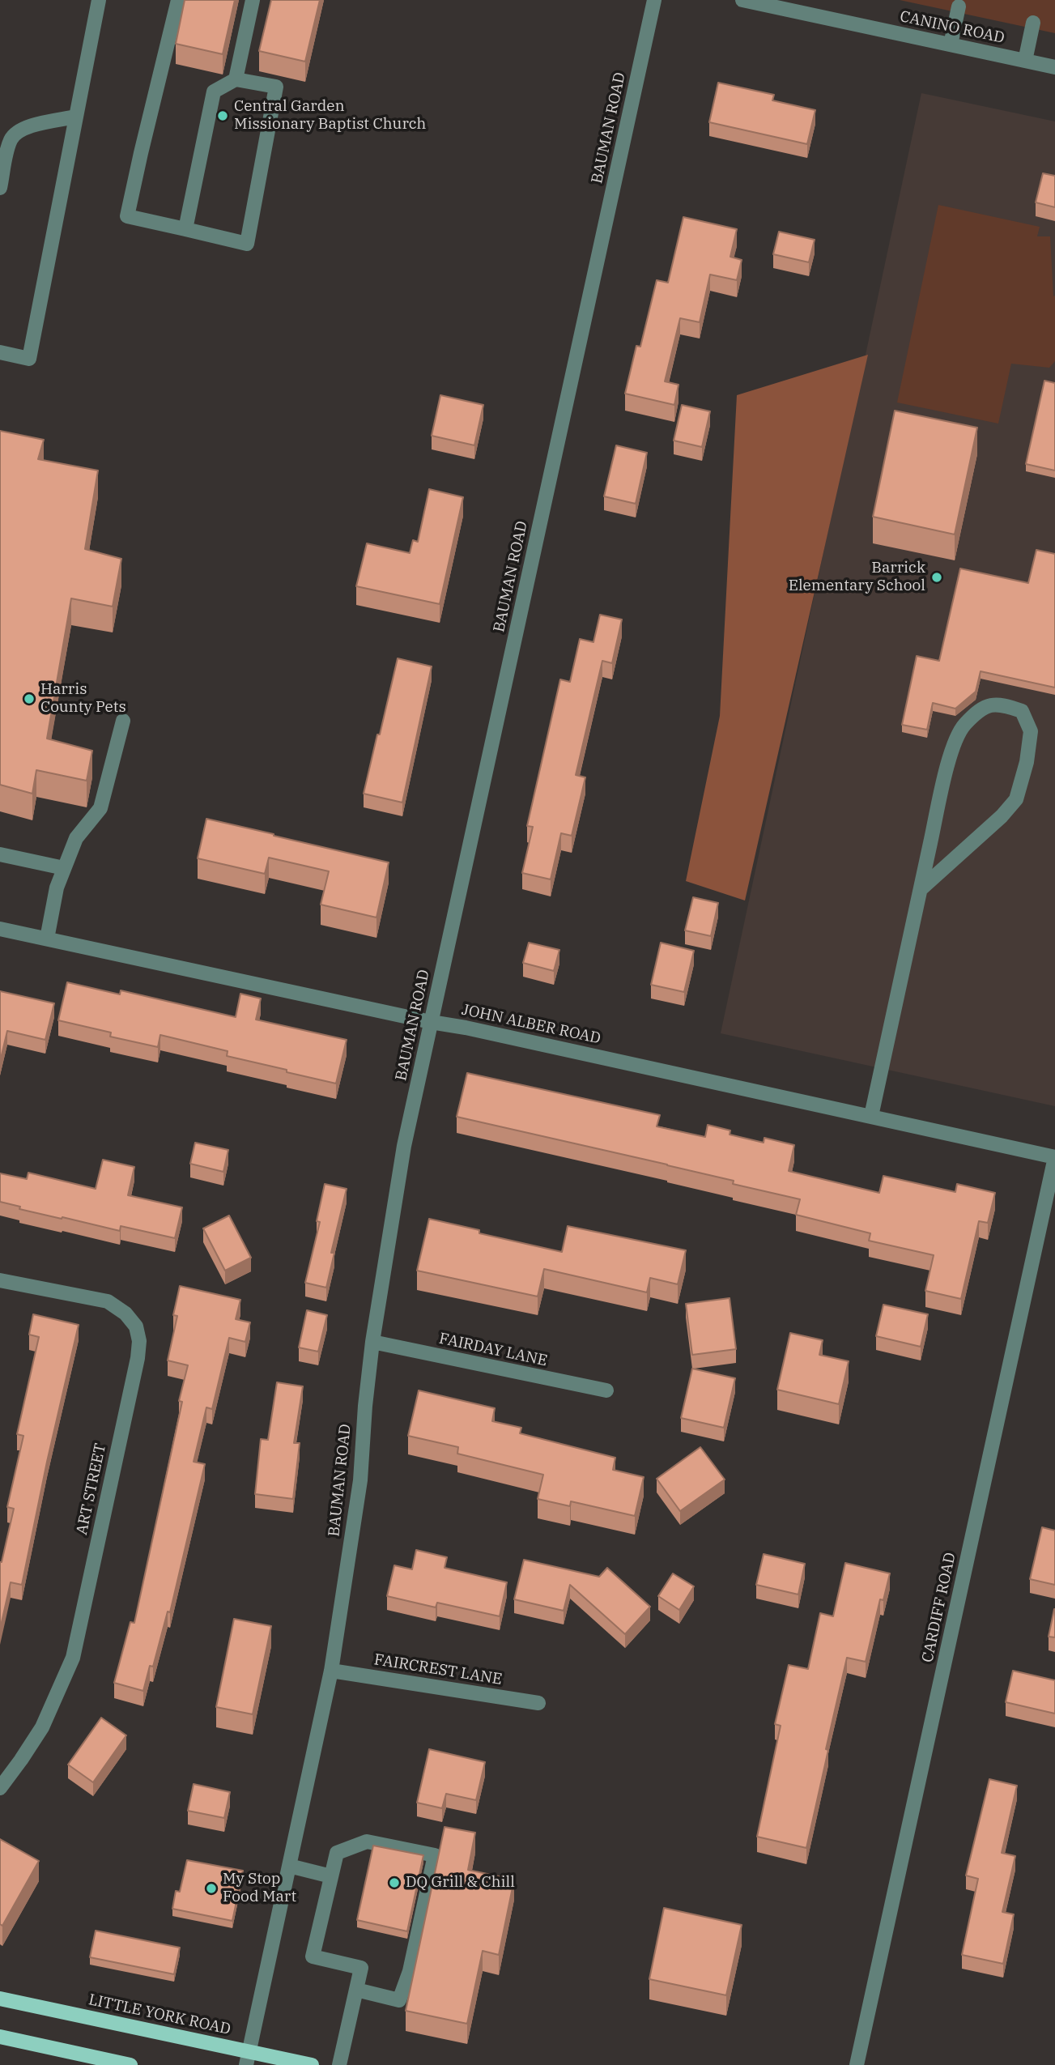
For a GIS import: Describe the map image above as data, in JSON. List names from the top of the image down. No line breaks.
{"streets":{"main road":["LITTLE YORK ROAD"],"street":["CANINO ROAD","BAUMAN ROAD","JOHN ALBER ROAD","FAIRDAY LANE","ART STREET","CARDIFF ROAD","FAIRCREST LANE"]},"crossings":[["BAUMAN ROAD","JOHN ALBER ROAD"],["BAUMAN ROAD","FAIRDAY LANE"],["BAUMAN ROAD","FAIRCREST LANE"],["BAUMAN ROAD","LITTLE YORK ROAD"],["JOHN ALBER ROAD","CARDIFF ROAD"]],"places":["Central Garden Missionary Baptist Church","Barrick Elementary School","Harris County Pets","DQ Grill & Chill","My Stop Food Mart"]}
